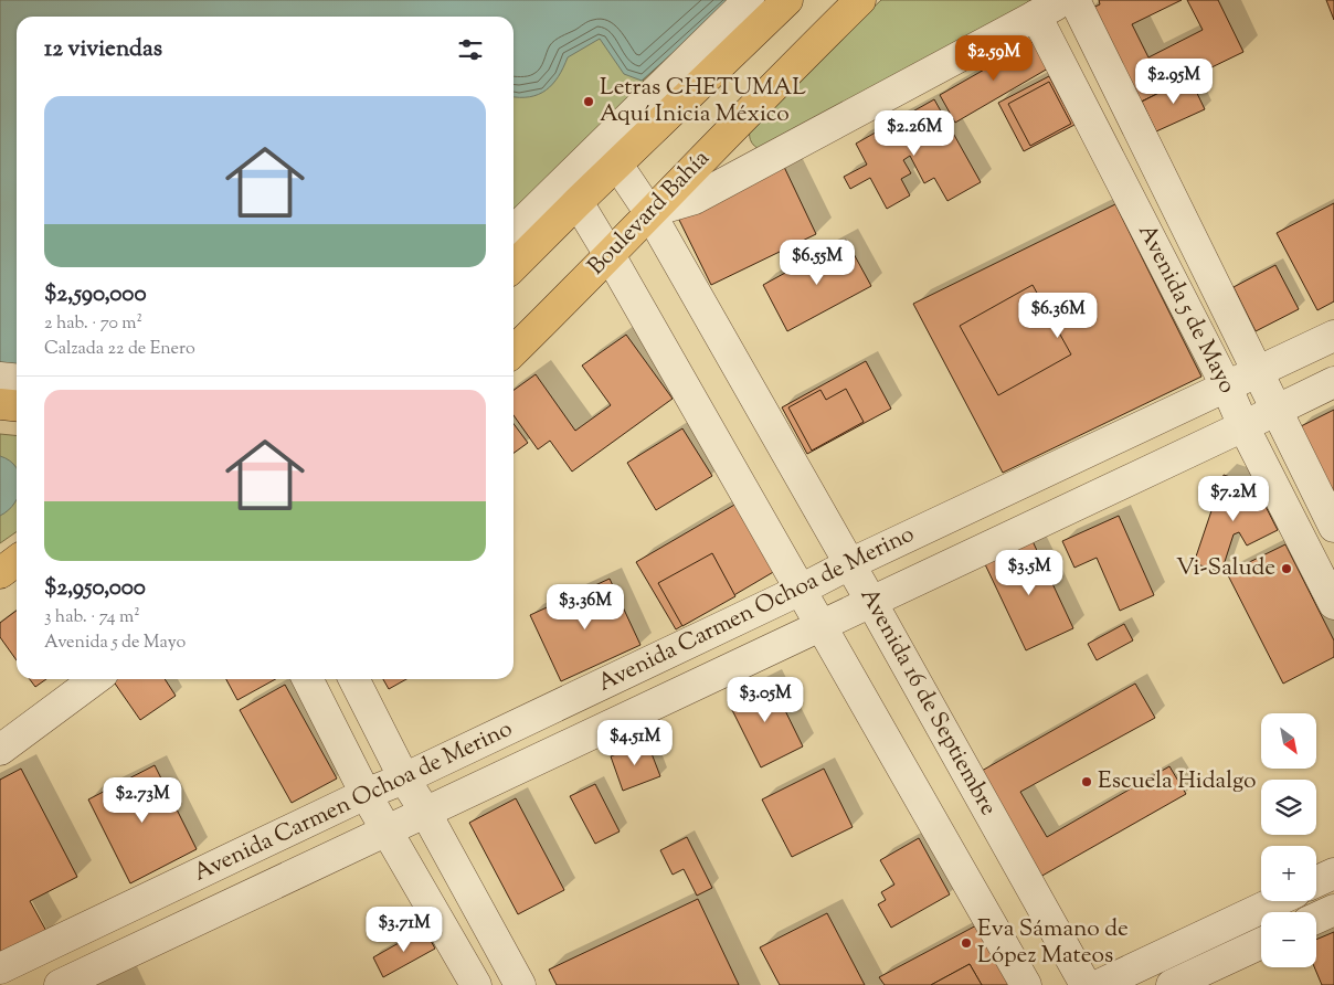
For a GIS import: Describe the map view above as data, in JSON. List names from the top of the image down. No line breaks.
{"streets":{"main road":["Boulevard Bahía"],"street":["Avenida 5 de Mayo","Avenida Carmen Ochoa de Merino","Avenida 16 de Septiembre"]},"crossings":[["Boulevard Bahía","Avenida 16 de Septiembre"],["Avenida 5 de Mayo","Avenida Carmen Ochoa de Merino"],["Avenida Carmen Ochoa de Merino","Avenida 16 de Septiembre"]],"places":["Letras CHETUMAL Aquí Inicia México","Vi-Salude","Escuela Hidalgo","Eva Sámano de López Mateos"],"north":"bottom right","page":{"heading":"12 viviendas","price":["$2.59M","$2.95M","$2.26M","$6.55M","$6.36M","$7.2M","$3.5M","$3.36M","$3.05M","$4.51M","$2.73M","$3.71M"],"list":[{"name":"$2,590,000","note":"2 hab. · 70 m² · Calzada 22 de Enero"},{"name":"$2,950,000","note":"3 hab. · 74 m² · Avenida 5 de Mayo"}],"map_buttons":["+","−"]}}
